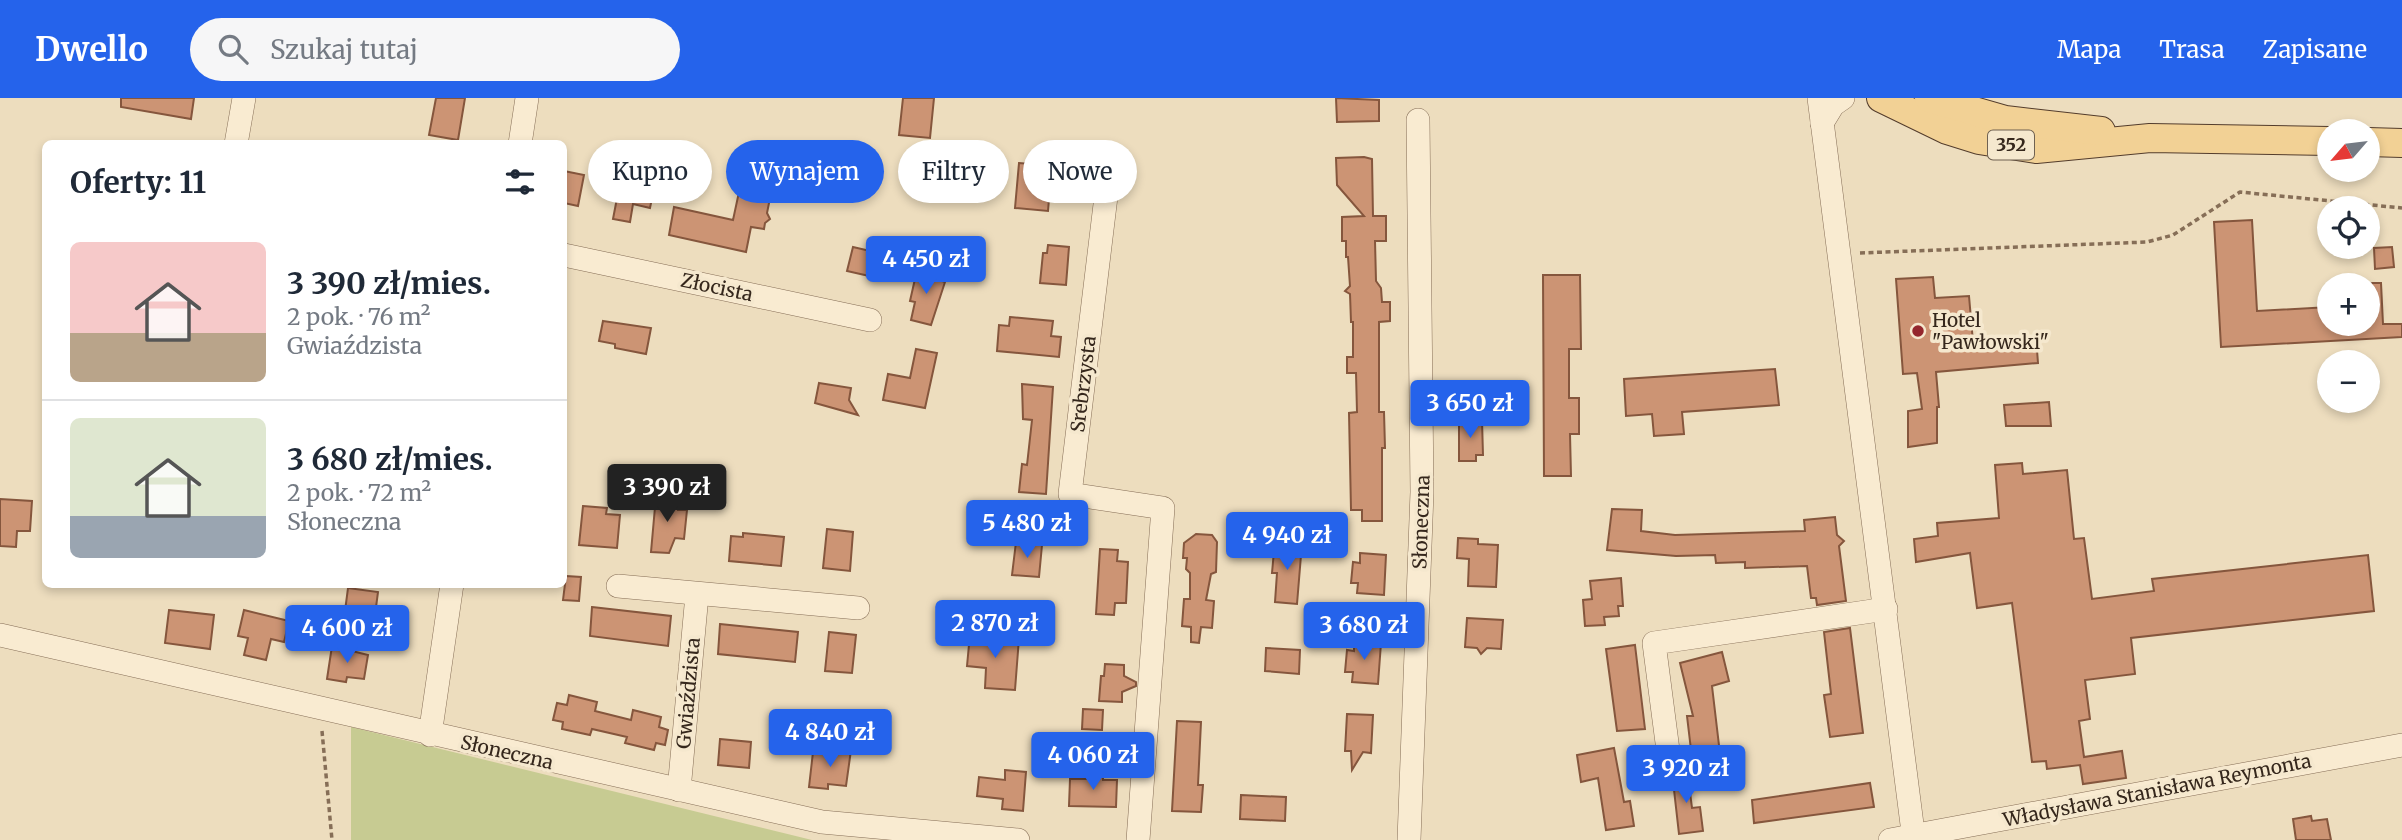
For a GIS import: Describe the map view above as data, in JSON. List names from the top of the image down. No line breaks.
{"streets":{"main road":["352"],"street":["Złocista","Srebrzysta","Słoneczna","Gwiaździsta","Władysława Stanisława Reymonta"]},"crossings":[["Słoneczna","Gwiaździsta"]],"places":["Hotel \"Pawłowski\""],"north":"bottom left","page":{"header":"Dwello","search":"Szukaj tutaj","nav":["Mapa","Trasa","Zapisane"],"map_buttons":["+","−"],"chip":["Kupno","Wynajem","Filtry","Nowe"],"heading":"Oferty: 11","list":[{"name":"3 390 zł/mies.","note":"2 pok. · 76 m² · Gwiaździsta"},{"name":"3 680 zł/mies.","note":"2 pok. · 72 m² · Słoneczna"}],"price":["4 450 zł","3 650 zł","3 390 zł","5 480 zł","4 940 zł","2 870 zł","3 680 zł","4 600 zł","4 840 zł","4 060 zł","3 920 zł"]}}
